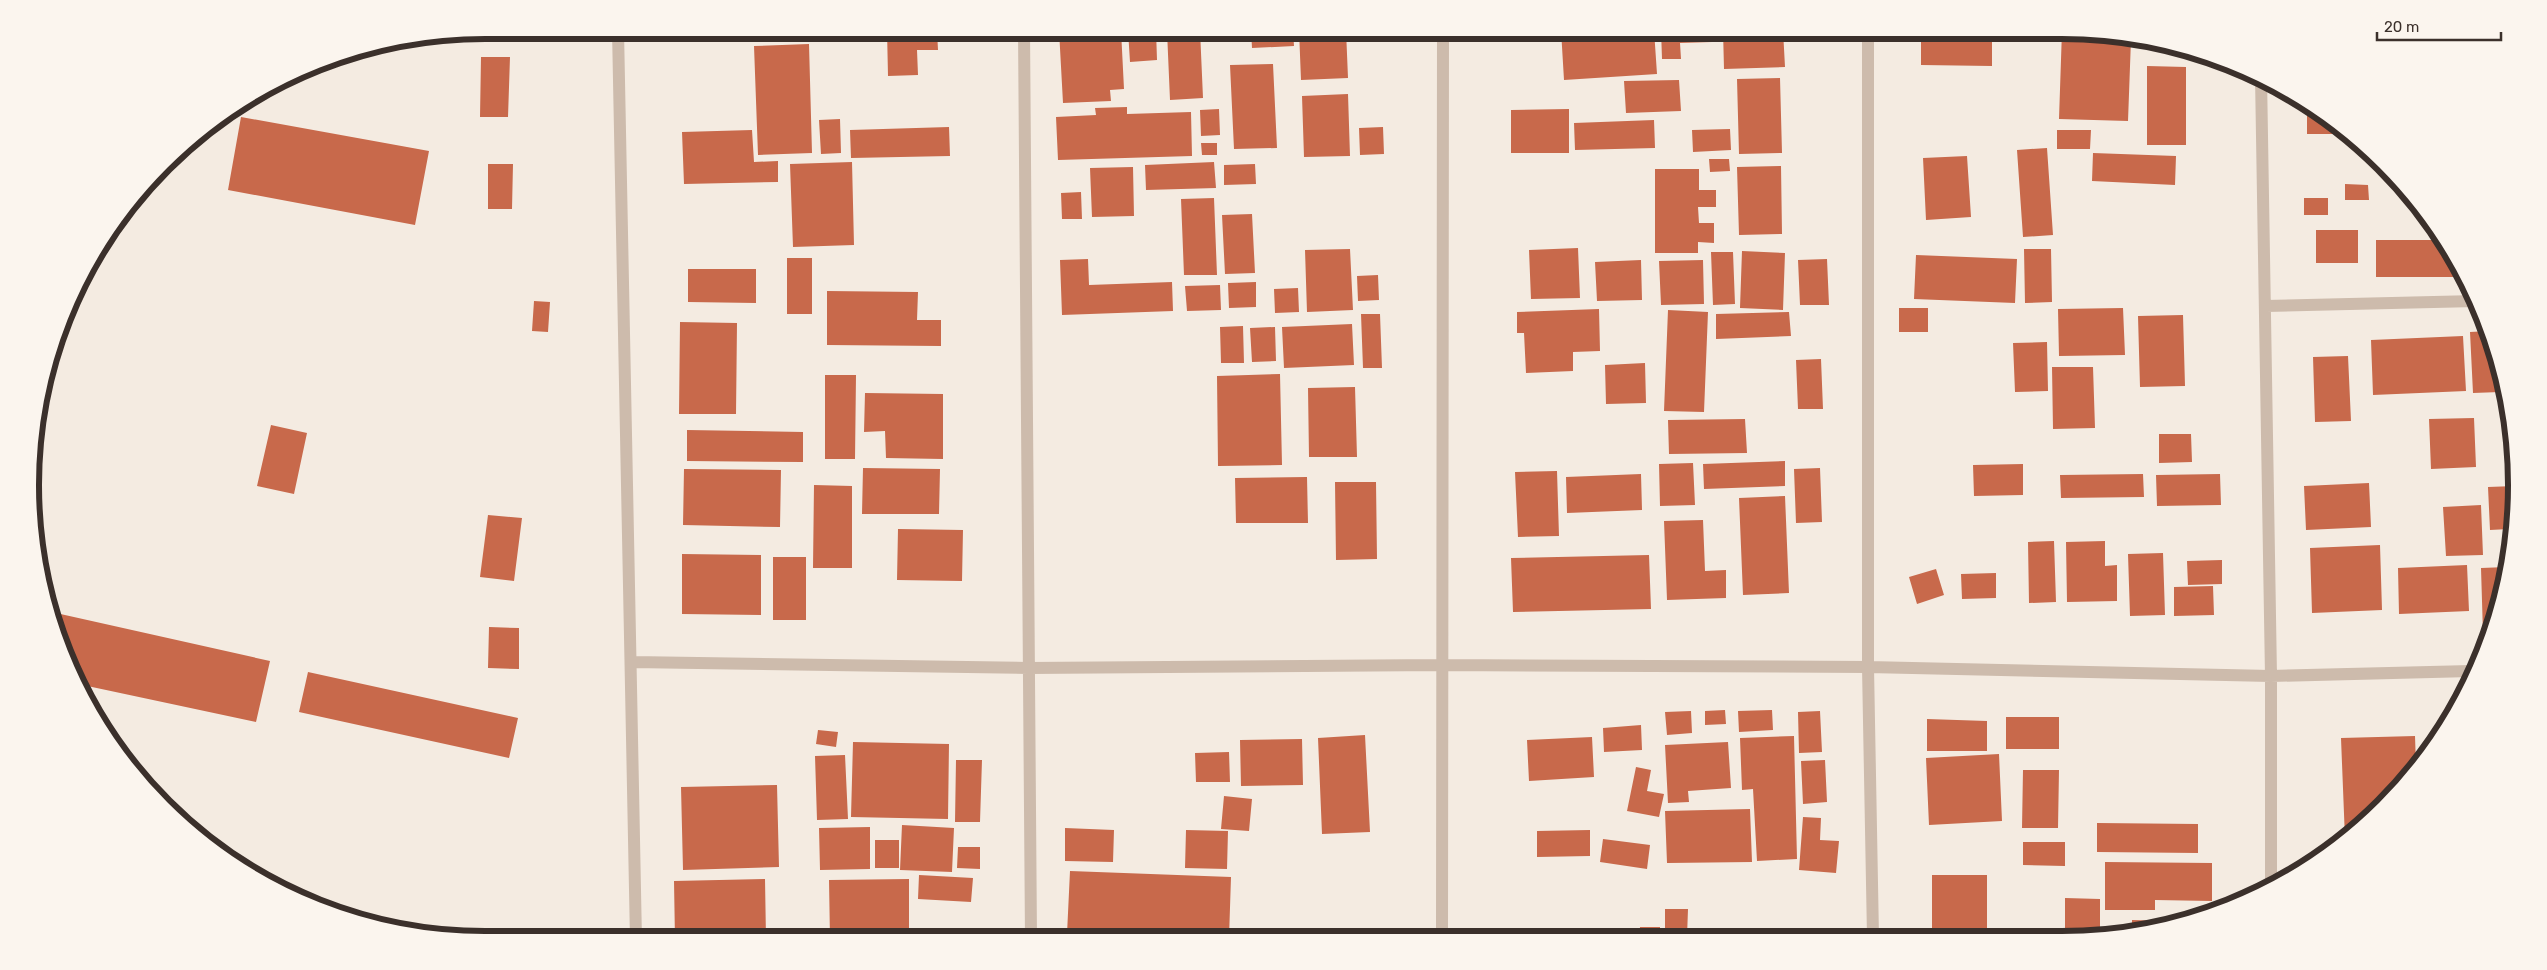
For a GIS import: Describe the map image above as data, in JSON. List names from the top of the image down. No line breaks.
{"scale_bar":"20 m"}
